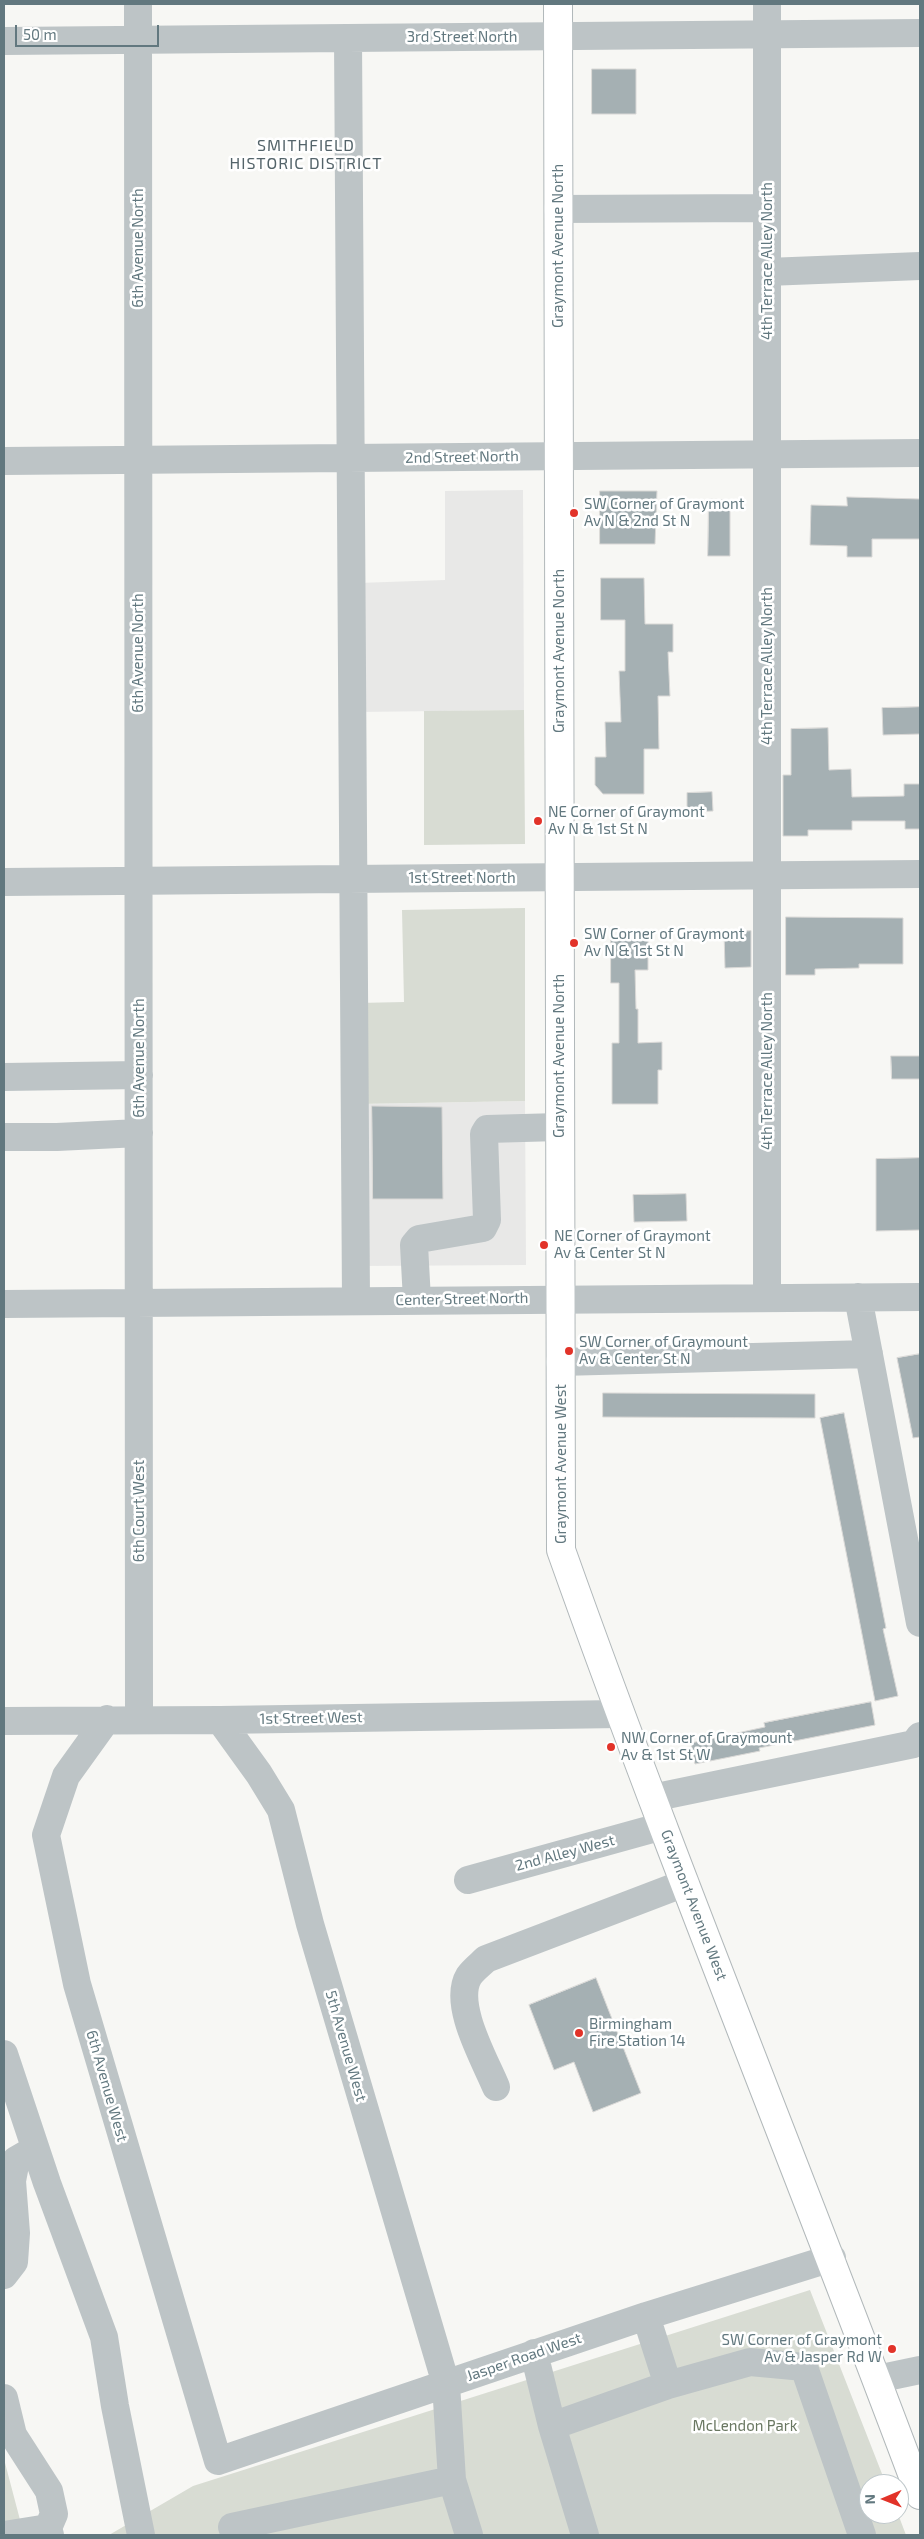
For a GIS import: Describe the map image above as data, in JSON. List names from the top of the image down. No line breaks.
{"streets":{"main road":["Graymont Avenue North","Graymont Avenue West"],"street":["3rd Street North","6th Avenue North","4th Terrace Alley North","2nd Street North","1st Street North","Center Street North","6th Court West","1st Street West","2nd Alley West","5th Avenue West","6th Avenue West","Jasper Road West"]},"crossings":[["3rd Street North","Graymont Avenue North"],["3rd Street North","6th Avenue North"],["3rd Street North","4th Terrace Alley North"],["Graymont Avenue North","2nd Street North"],["Graymont Avenue North","1st Street North"],["Graymont Avenue North","Center Street North"],["Graymont Avenue North","Graymont Avenue West"],["6th Avenue North","2nd Street North"],["6th Avenue North","1st Street North"],["6th Avenue North","Center Street North"],["6th Avenue North","6th Court West"],["4th Terrace Alley North","2nd Street North"],["4th Terrace Alley North","1st Street North"],["4th Terrace Alley North","Center Street North"],["Center Street North","Graymont Avenue West"],["Center Street North","6th Court West"],["Graymont Avenue West","1st Street West"],["Graymont Avenue West","2nd Alley West"],["Graymont Avenue West","Jasper Road West"],["6th Court West","1st Street West"],["1st Street West","5th Avenue West"],["1st Street West","6th Avenue West"],["5th Avenue West","Jasper Road West"],["6th Avenue West","Jasper Road West"]],"districts":["SMITHFIELD HISTORIC DISTRICT"],"parks":["McLendon Park"],"places":["SW Corner of Graymont Av N & 2nd St N","NE Corner of Graymont Av N & 1st St N","SW Corner of Graymont Av N & 1st St N","NE Corner of Graymont Av & Center St N","SW Corner of Graymount Av & Center St N","NW Corner of Graymount Av & 1st St W","Birmingham Fire Station 14","SW Corner of Graymont Av & Jasper Rd W"],"scale_bar":"50 m","north":"left"}
